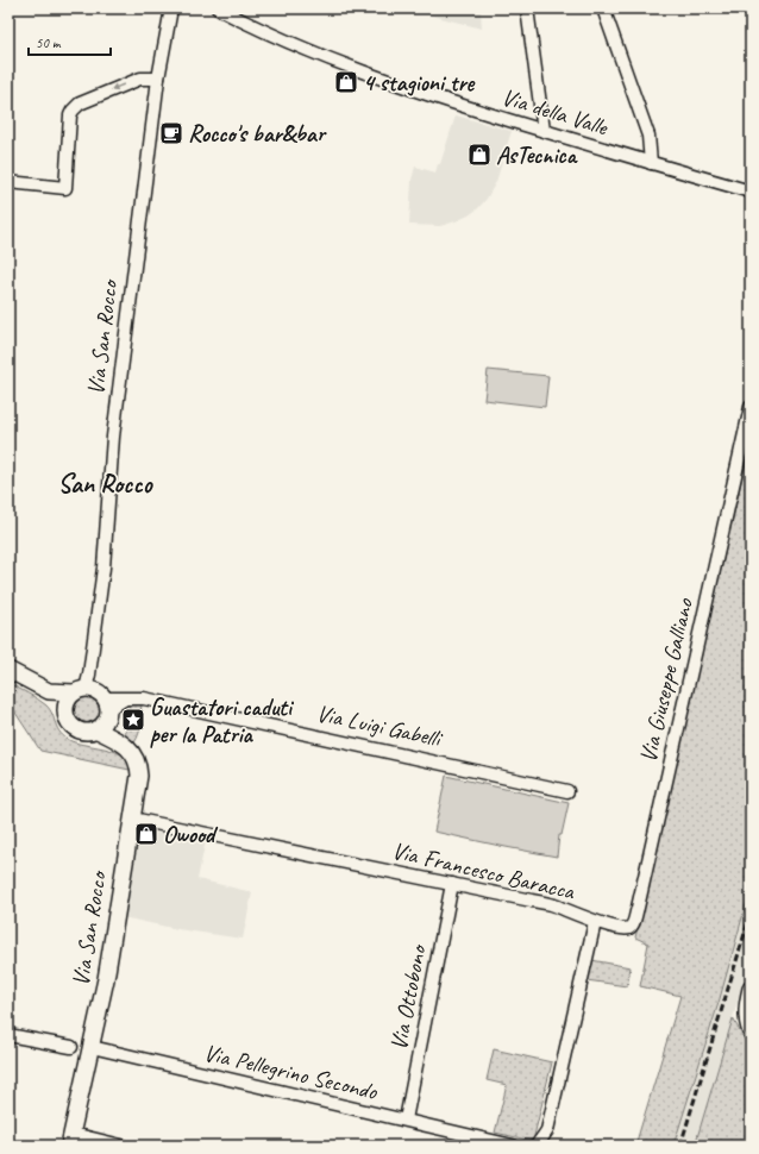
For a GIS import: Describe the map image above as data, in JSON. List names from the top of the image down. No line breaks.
{"streets":{"street":["Via della Valle","Via San Rocco","Via Giuseppe Galliano","Via Luigi Gabelli","Via Francesco Baracca","Via Ottobono","Via Pellegrino Secondo"]},"crossings":[["Via San Rocco","Via Luigi Gabelli"],["Via San Rocco","Via Francesco Baracca"],["Via San Rocco","Via Pellegrino Secondo"],["Via Giuseppe Galliano","Via Francesco Baracca"],["Via Francesco Baracca","Via Ottobono"],["Via Ottobono","Via Pellegrino Secondo"]],"districts":["San Rocco"],"places":{"shop":["4 stagioni tre","AsTecnica","Owood"],"cafe":["Rocco's bar&bar"],"place":["Guastatori caduti per la Patria"]},"scale_bar":"50 m"}
